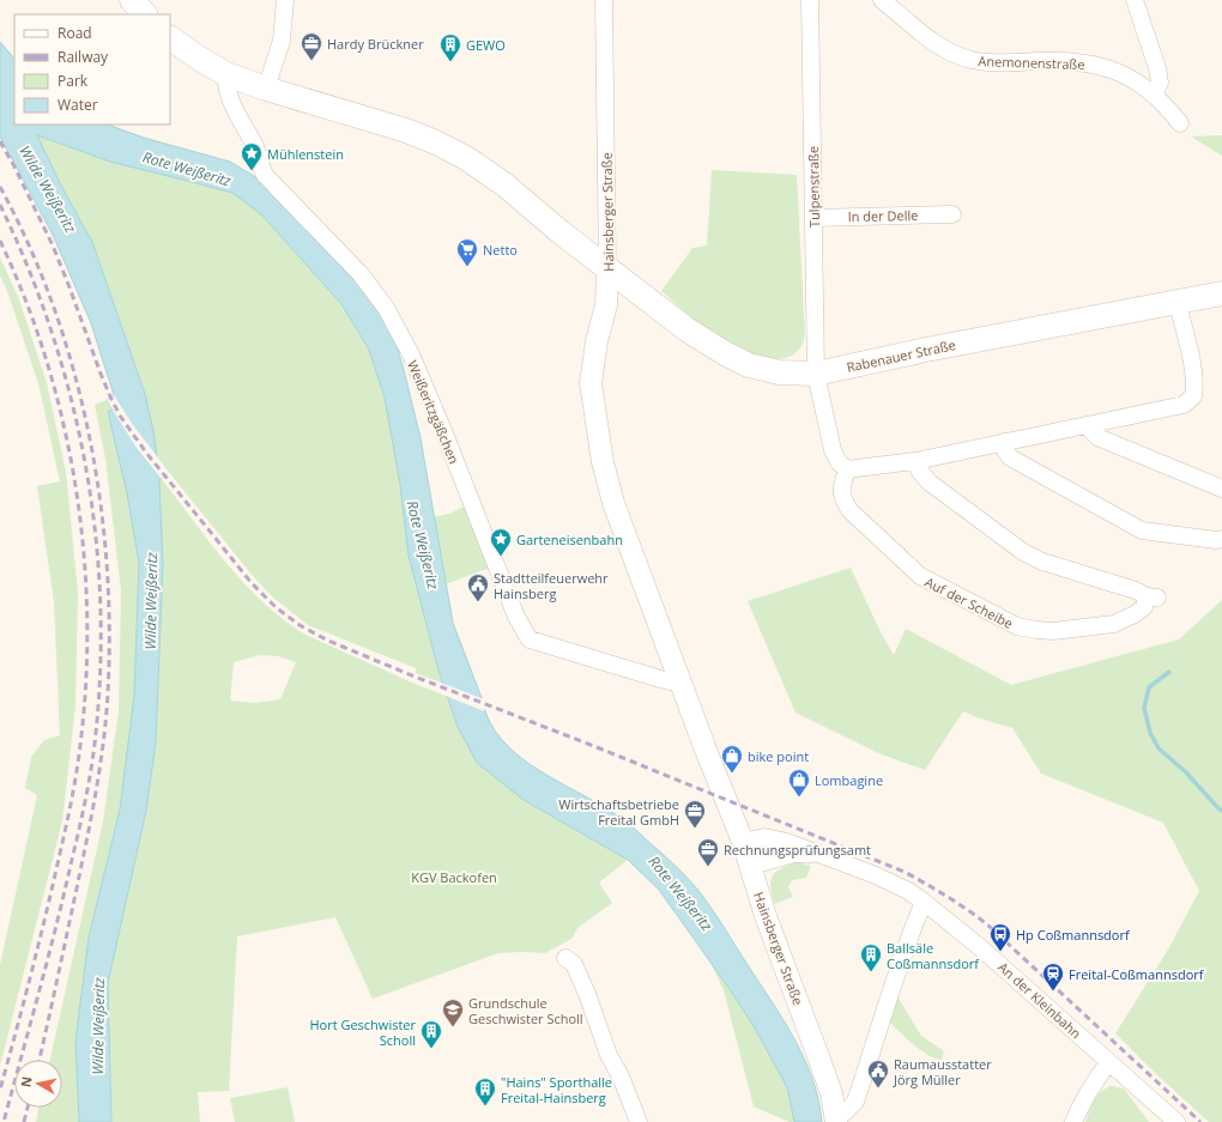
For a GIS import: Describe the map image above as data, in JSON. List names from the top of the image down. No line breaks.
{"streets":{"main road":["Rabenauer Straße"],"street":["Anemonenstraße","Tulpenstraße","Hainsberger Straße","In der Delle","Weißeritzgäßchen","Auf der Scheibe","An der Kleinbahn"]},"crossings":[["Tulpenstraße","In der Delle"],["Tulpenstraße","Rabenauer Straße"],["Hainsberger Straße","Rabenauer Straße"],["Hainsberger Straße","Weißeritzgäßchen"],["Hainsberger Straße","An der Kleinbahn"],["Rabenauer Straße","Weißeritzgäßchen"]],"water":["Rote Weißeritz","Wilde Weißeritz"],"parks":["KGV Backofen"],"places":{"office":["Hardy Brückner","Wirtschaftsbetriebe Freital GmbH","Rechnungsprüfungsamt"],"building":["GEWO","Ballsäle Coßmannsdorf","Hort Geschwister Scholl","\"Hains\" Sporthalle Freital-Hainsberg"],"place":["Mühlenstein","Garteneisenbahn"],"supermarket":["Netto"],"public building":["Stadtteilfeuerwehr Hainsberg","Raumausstatter Jörg Müller"],"shop":["bike point","Lombagine"],"bus stop":["Hp Coßmannsdorf"],"station":["Freital-Coßmannsdorf"],"school or university":["Grundschule Geschwister Scholl"]},"legend":["Road","Railway","Park","Water"],"north":"left"}
